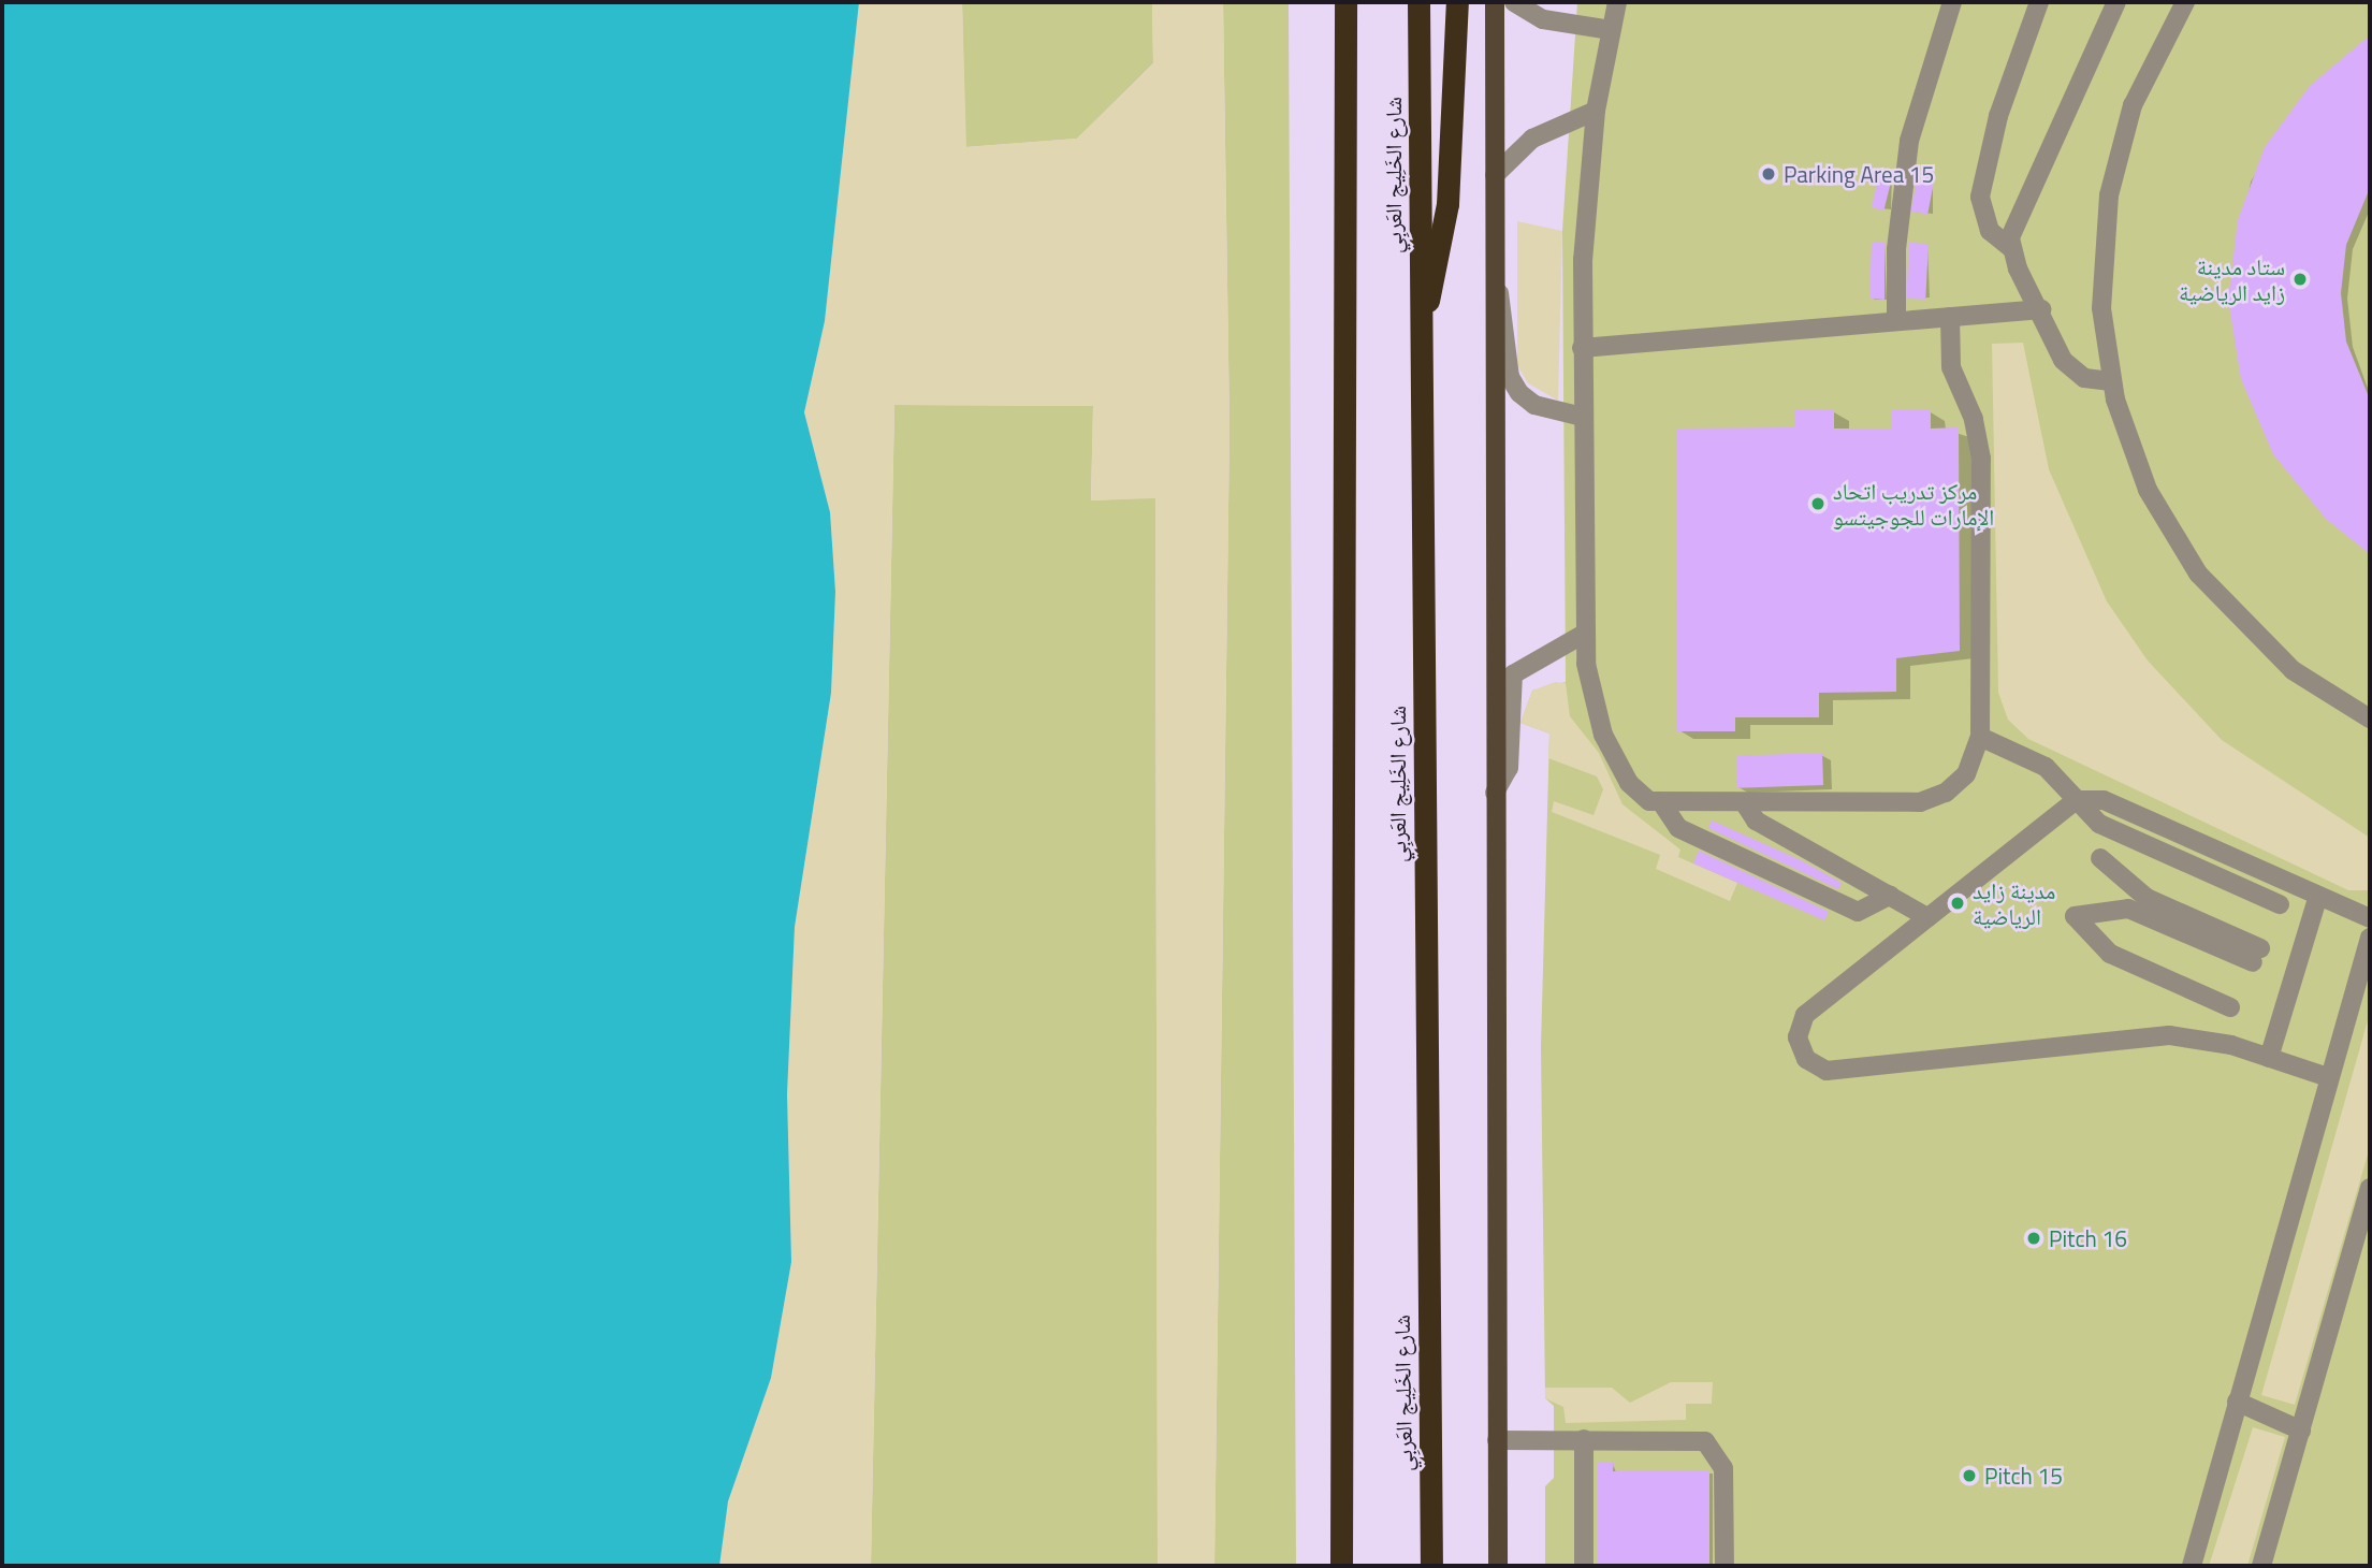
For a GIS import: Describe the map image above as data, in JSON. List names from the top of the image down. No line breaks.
{"streets":{"highway":["شارع الخَلِيج العَربِي"]},"places":["Parking Area 15","ستاد مدينة زايد الرياضية","مركز تدريب اتحاد الإمارات للجوجيتسو","مدينة زايد الرياضية","Pitch 16","Pitch 15"]}
